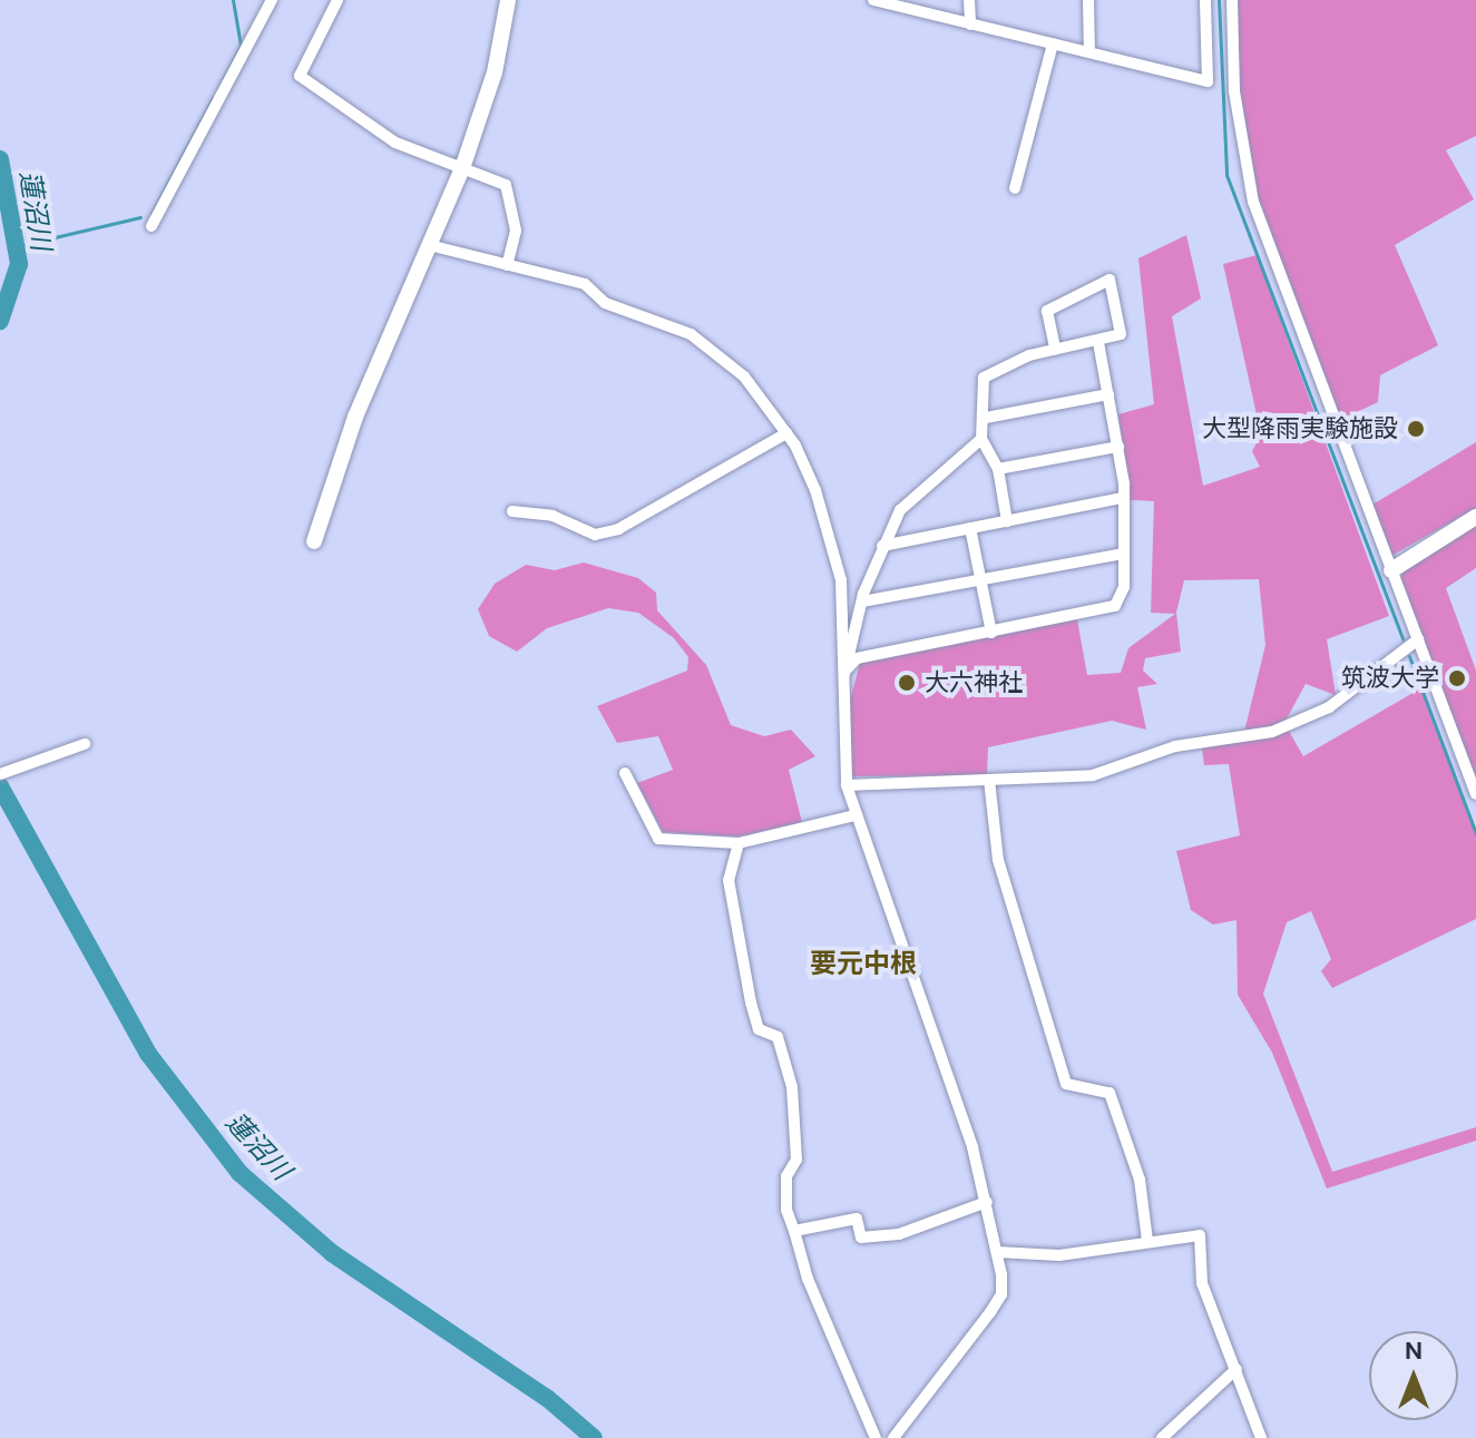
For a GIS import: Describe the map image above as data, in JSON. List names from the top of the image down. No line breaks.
{"districts":["要元中根"],"water":["蓮沼川"],"places":["大型降雨実験施設","筑波大学","大六神社"],"north":"top"}
